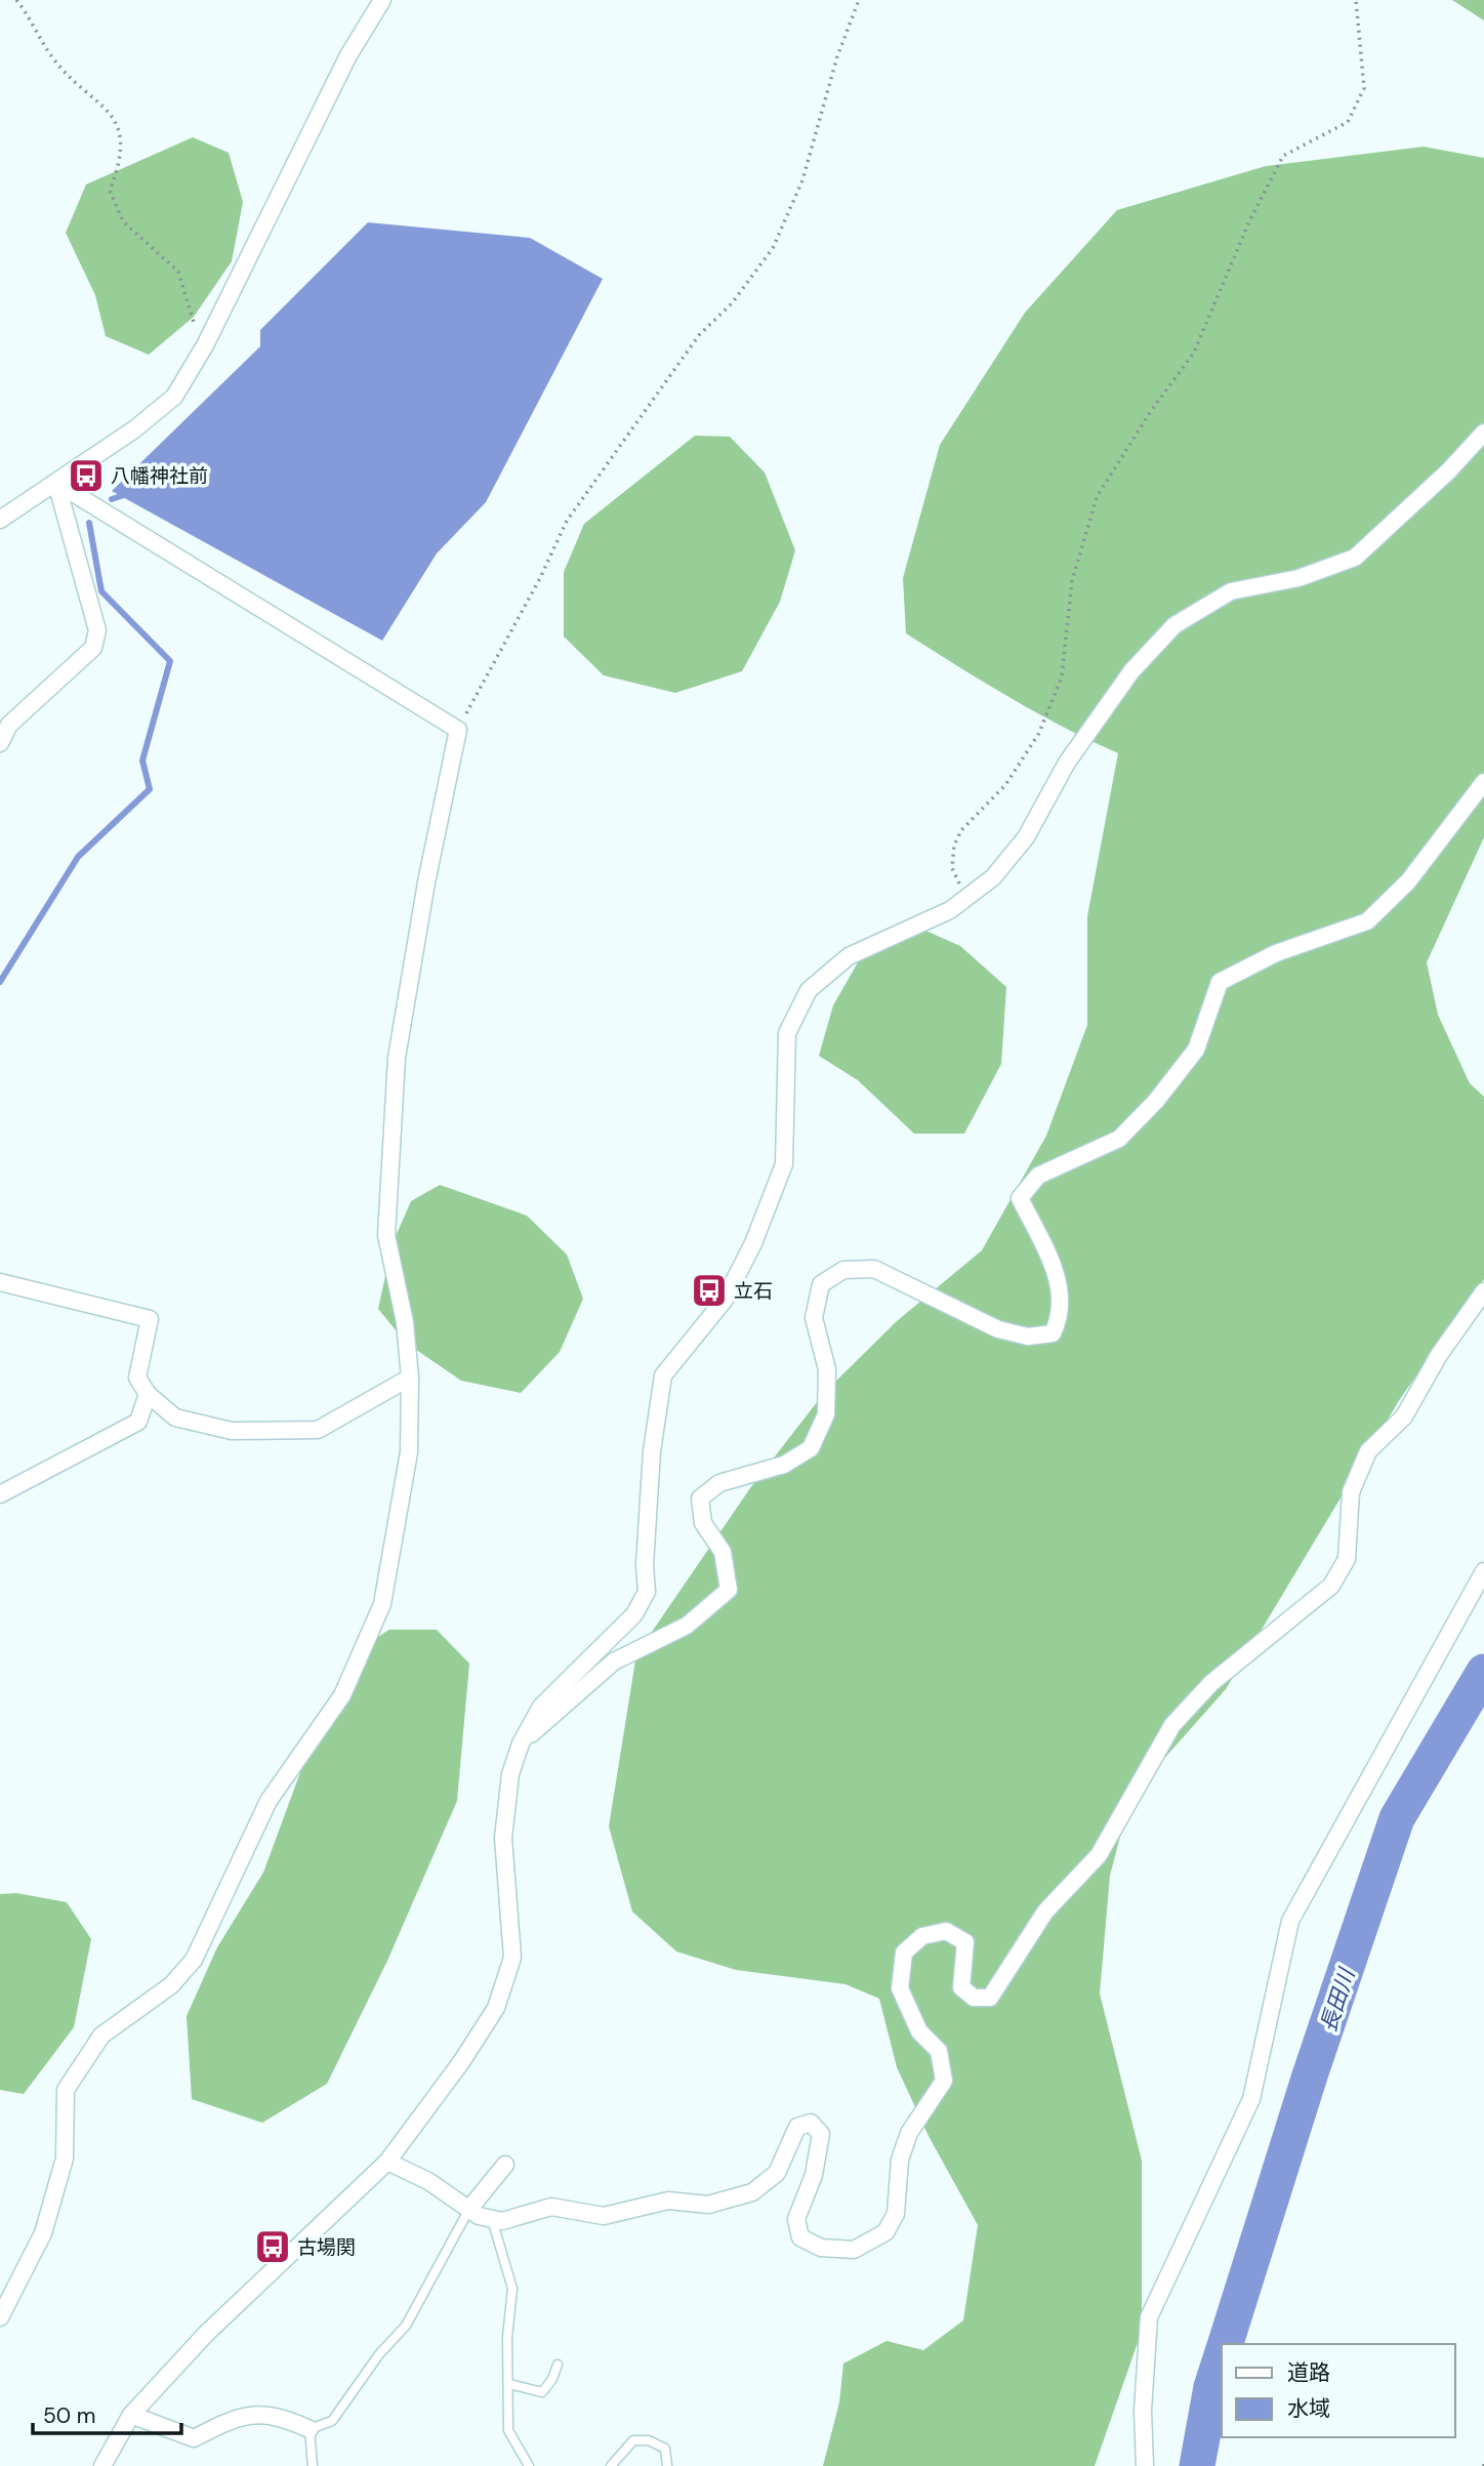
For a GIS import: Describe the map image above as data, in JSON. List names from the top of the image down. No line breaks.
{"water":["長田川"],"places":{"bus stop":["八幡神社前","立石","古場関"]},"legend":["道路","水域"],"scale_bar":"50 m"}
